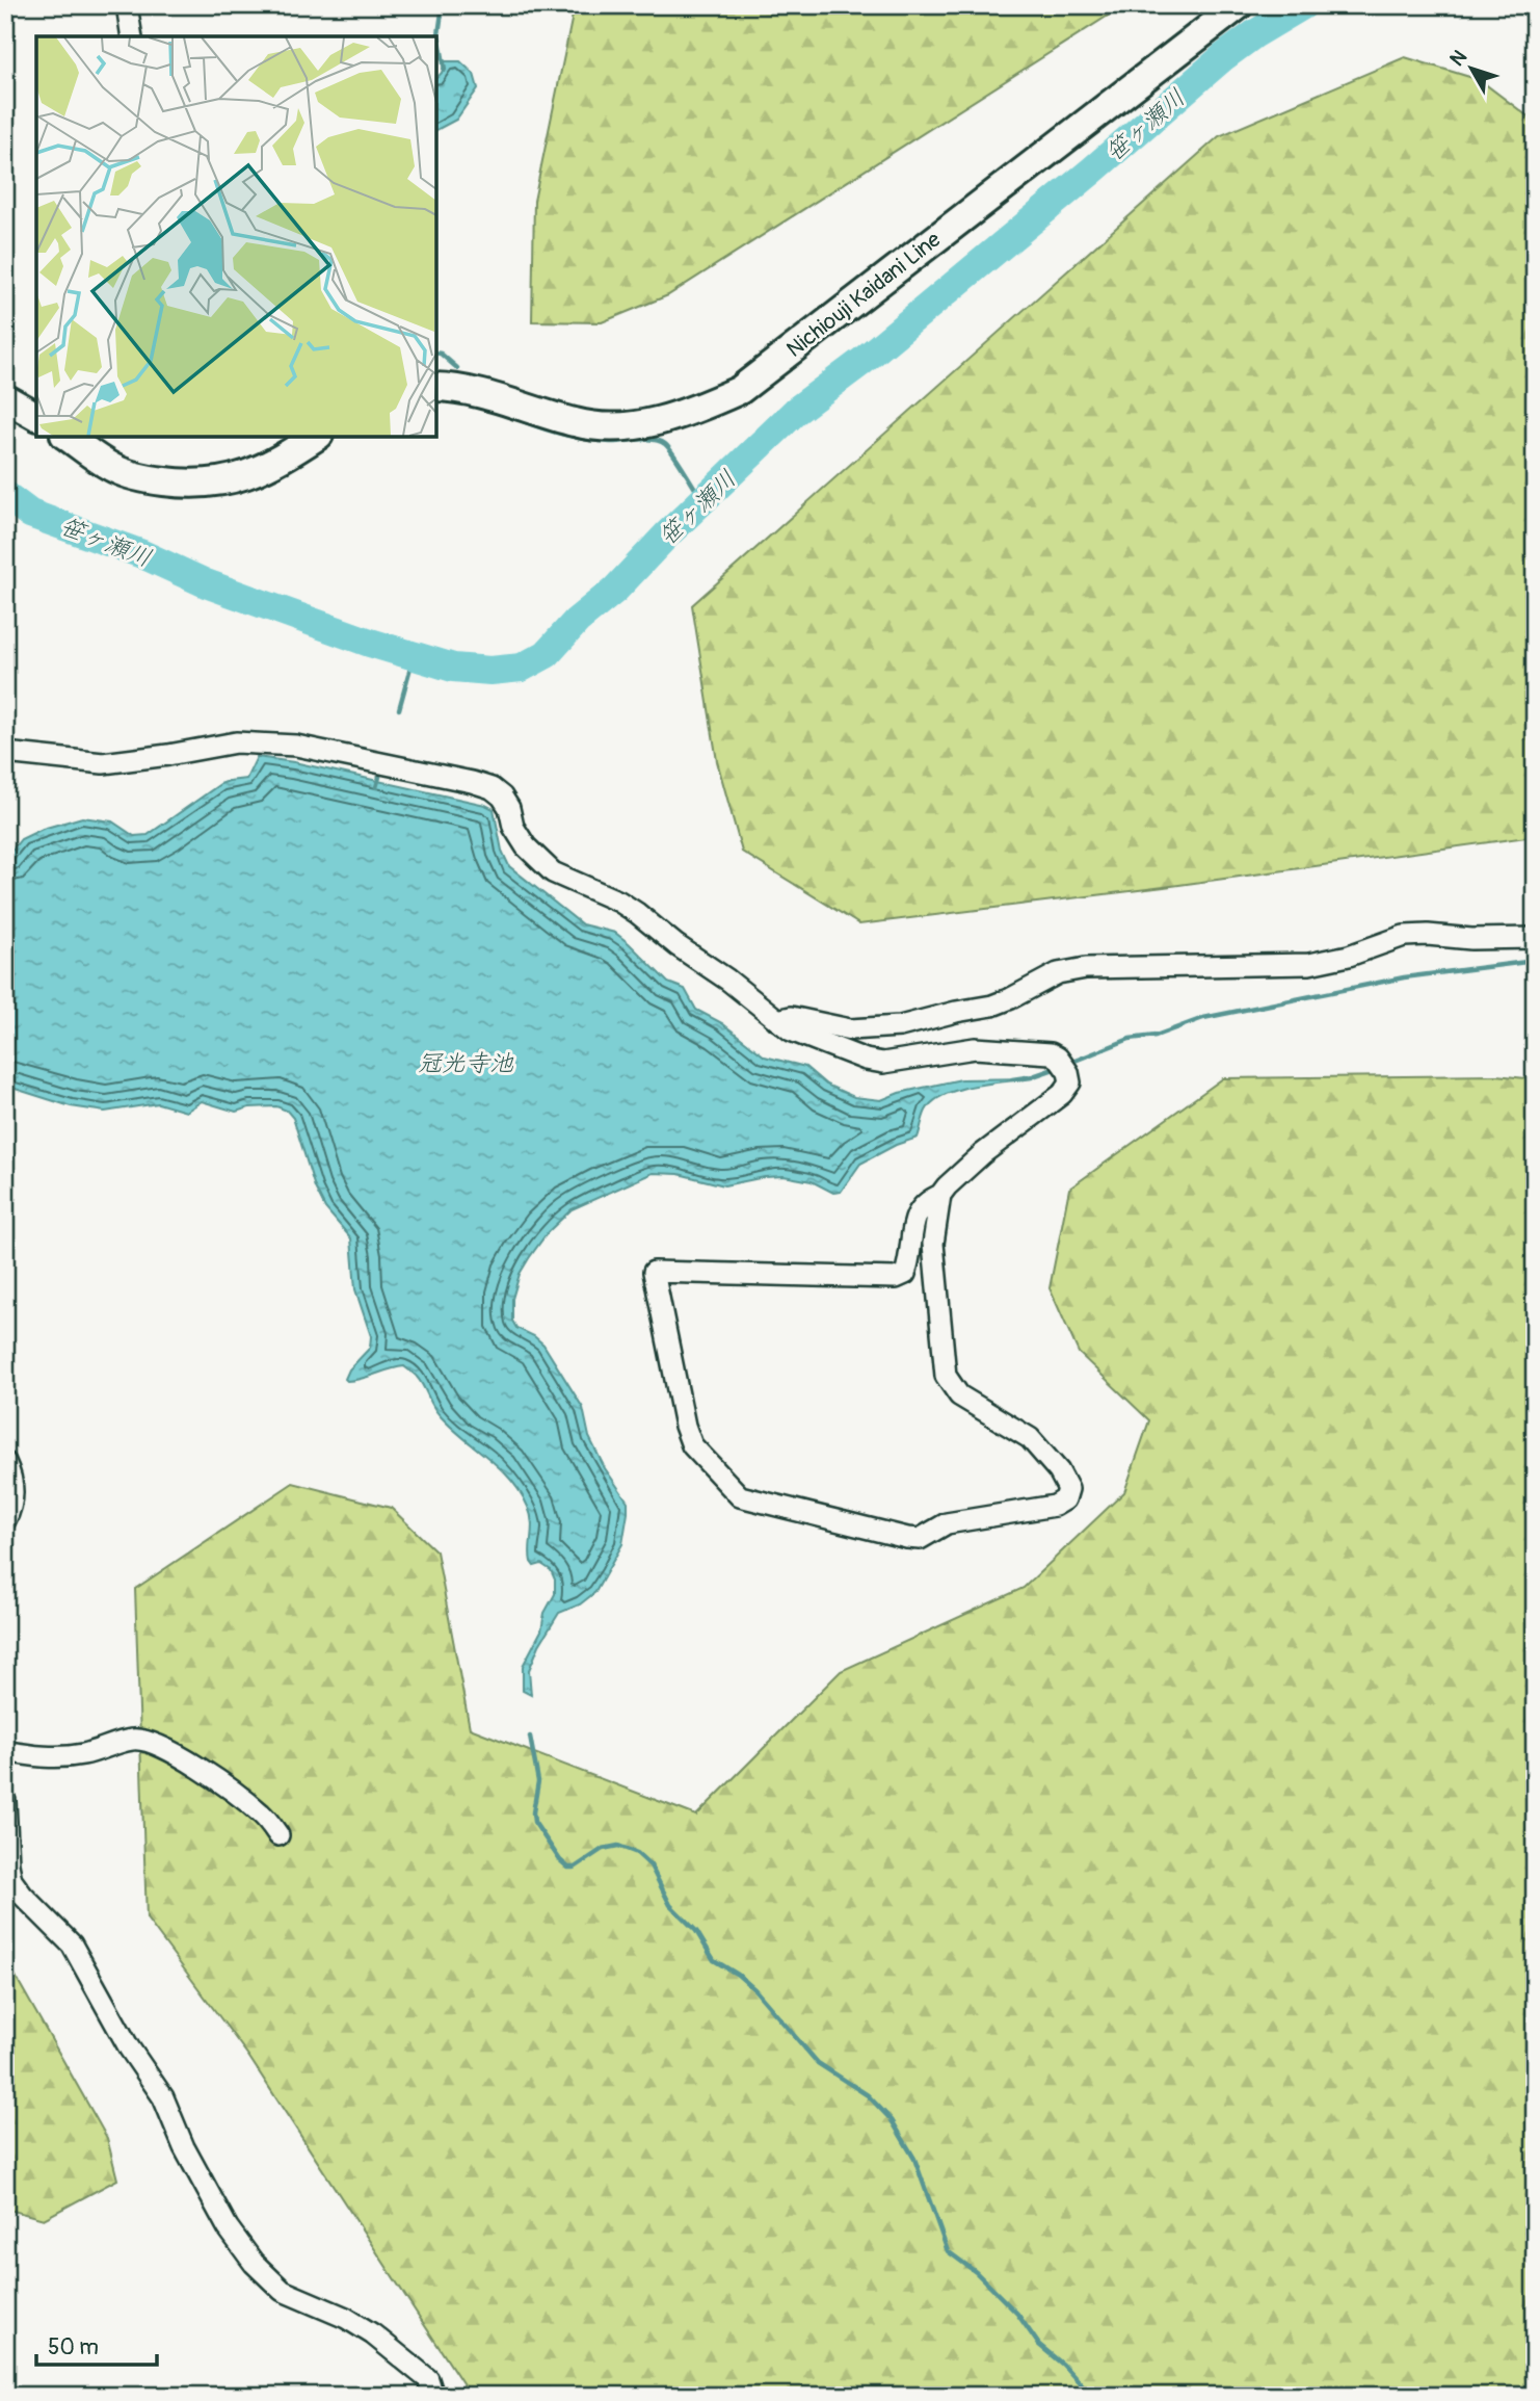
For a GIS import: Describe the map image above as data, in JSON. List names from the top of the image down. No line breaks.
{"streets":{"main road":["Nichiouji Kaidani Line"]},"water":["笹ヶ瀬川","冠光寺池"],"scale_bar":"50 m","north":"top left"}
